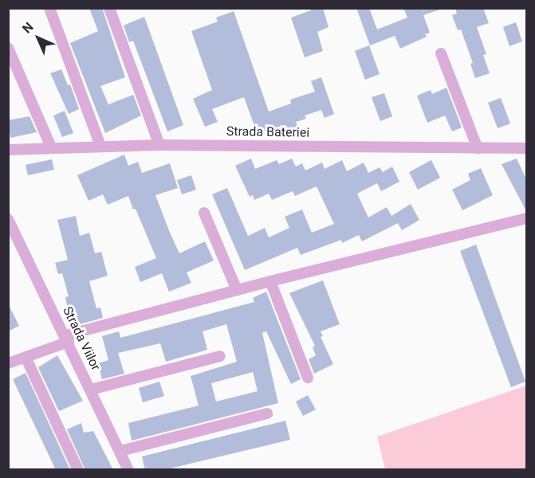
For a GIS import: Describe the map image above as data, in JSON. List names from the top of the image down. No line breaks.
{"streets":{"street":["Strada Bateriei","Strada Viilor"]},"north":"top left"}
